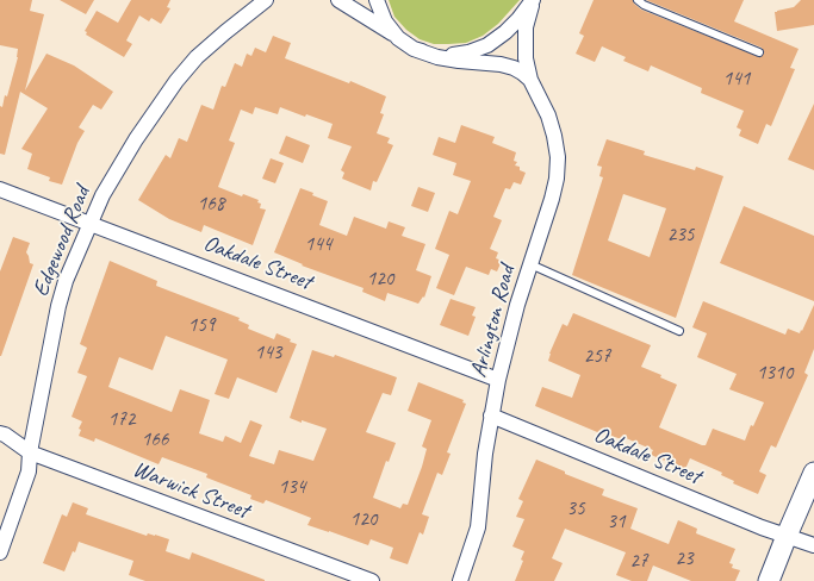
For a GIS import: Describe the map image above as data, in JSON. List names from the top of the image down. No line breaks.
{"streets":{"street":["Edgewood Road","Oakdale Street","Arlington Road","Warwick Street"]},"crossings":[["Edgewood Road","Oakdale Street"],["Edgewood Road","Warwick Street"],["Oakdale Street","Arlington Road"]],"house_numbers":["141","168","235","144","120","159","143","257","1310","172","166","134","35","120","31","23","27"]}
